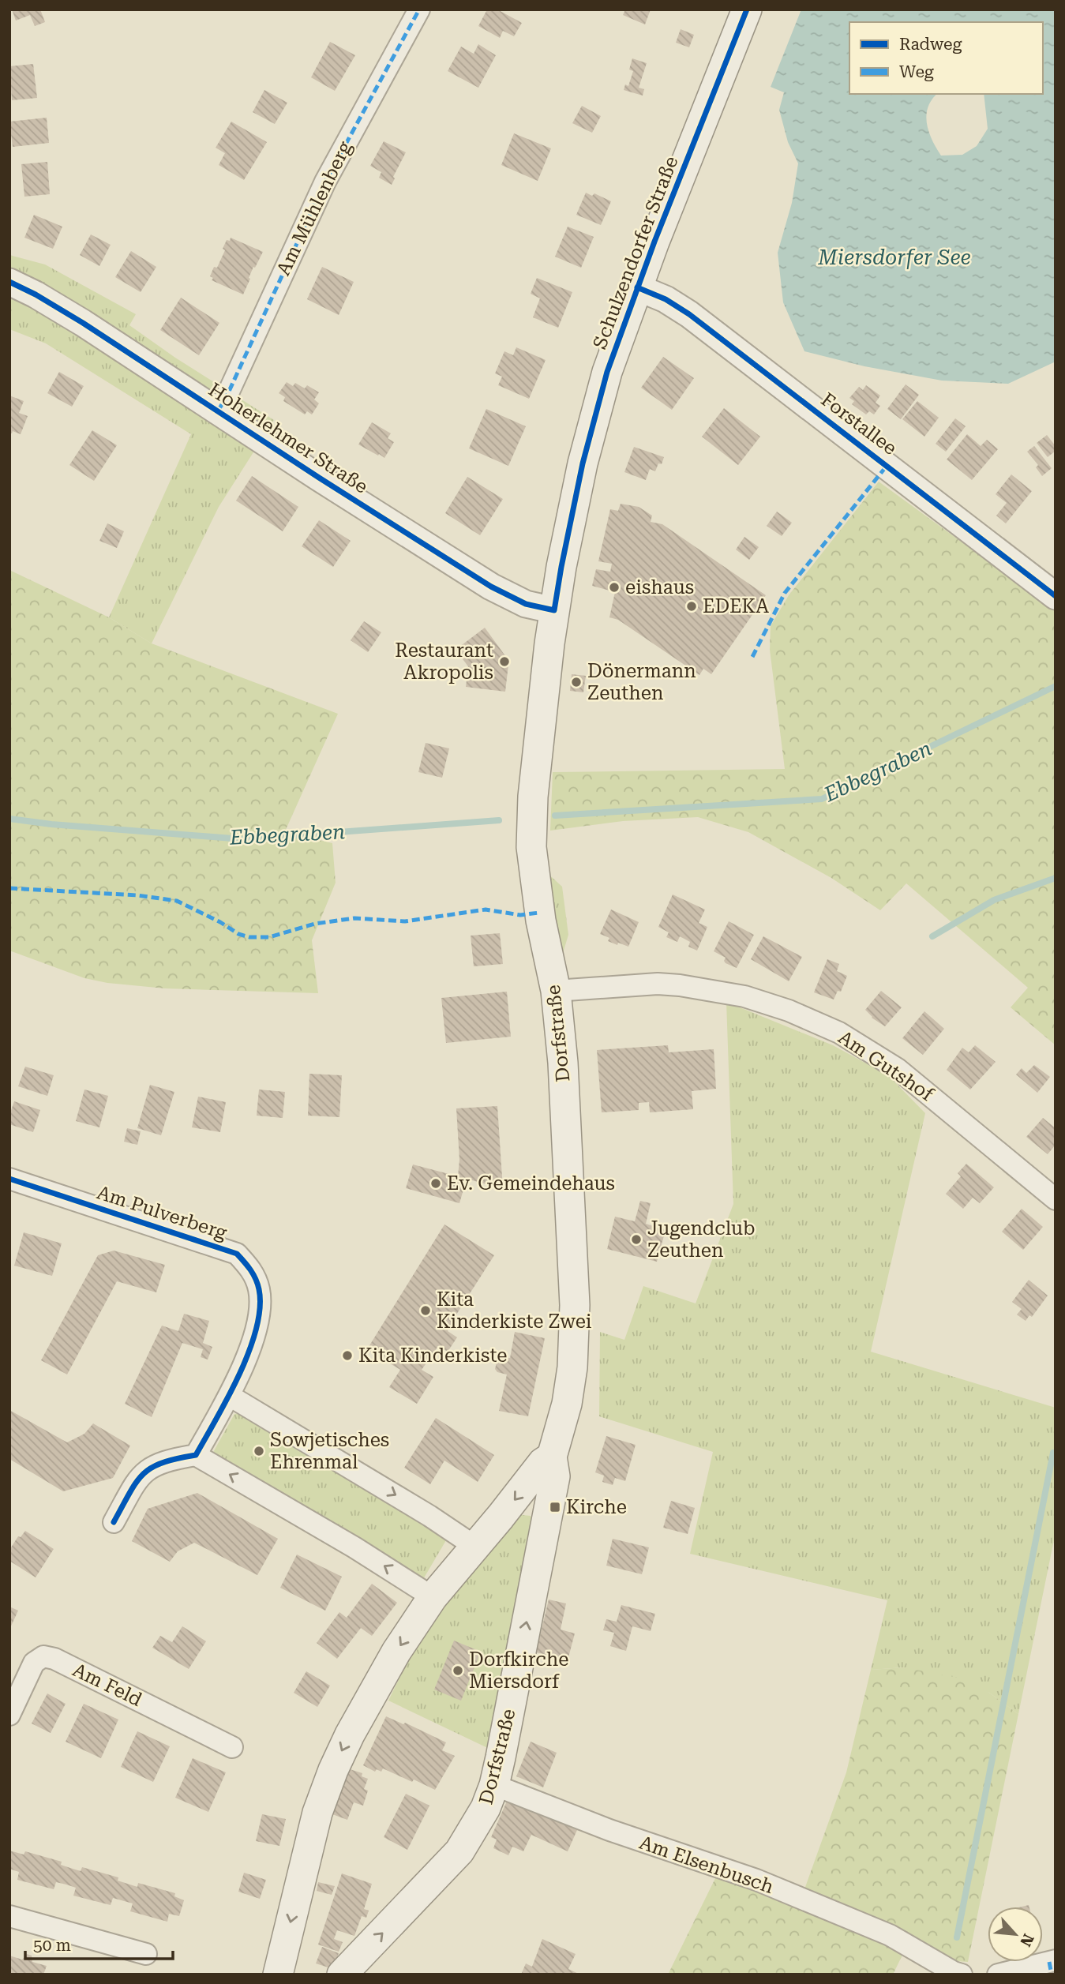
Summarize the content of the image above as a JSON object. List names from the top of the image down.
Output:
{
  "streets": {
    "main road": ["Schulzendorfer Straße", "Dorfstraße"],
    "street": [
      "Am Mühlenberg",
      "Forstallee",
      "Hoherlehmer Straße",
      "Am Gutshof",
      "Am Pulverberg",
      "Am Feld",
      "Am Elsenbusch"
    ]
  },
  "crossings": [
    ["Am Mühlenberg", "Hoherlehmer Straße"],
    ["Schulzendorfer Straße", "Forstallee"],
    ["Schulzendorfer Straße", "Hoherlehmer Straße"],
    ["Schulzendorfer Straße", "Dorfstraße"],
    ["Hoherlehmer Straße", "Dorfstraße"],
    ["Dorfstraße", "Am Gutshof"],
    ["Dorfstraße", "Am Elsenbusch"]
  ],
  "water": ["Miersdorfer See", "Ebbegraben"],
  "places": {
    "other": [
      "eishaus",
      "EDEKA",
      "Restaurant Akropolis",
      "Dönermann Zeuthen",
      "Ev. Gemeindehaus",
      "Jugendclub Zeuthen",
      "Kita Kinderkiste Zwei",
      "Kita Kinderkiste",
      "Sowjetisches Ehrenmal",
      "Dorfkirche Miersdorf"
    ],
    "transit": ["Kirche"]
  },
  "legend": ["Radweg", "Weg"],
  "scale_bar": "50 m",
  "north": "bottom right"
}
